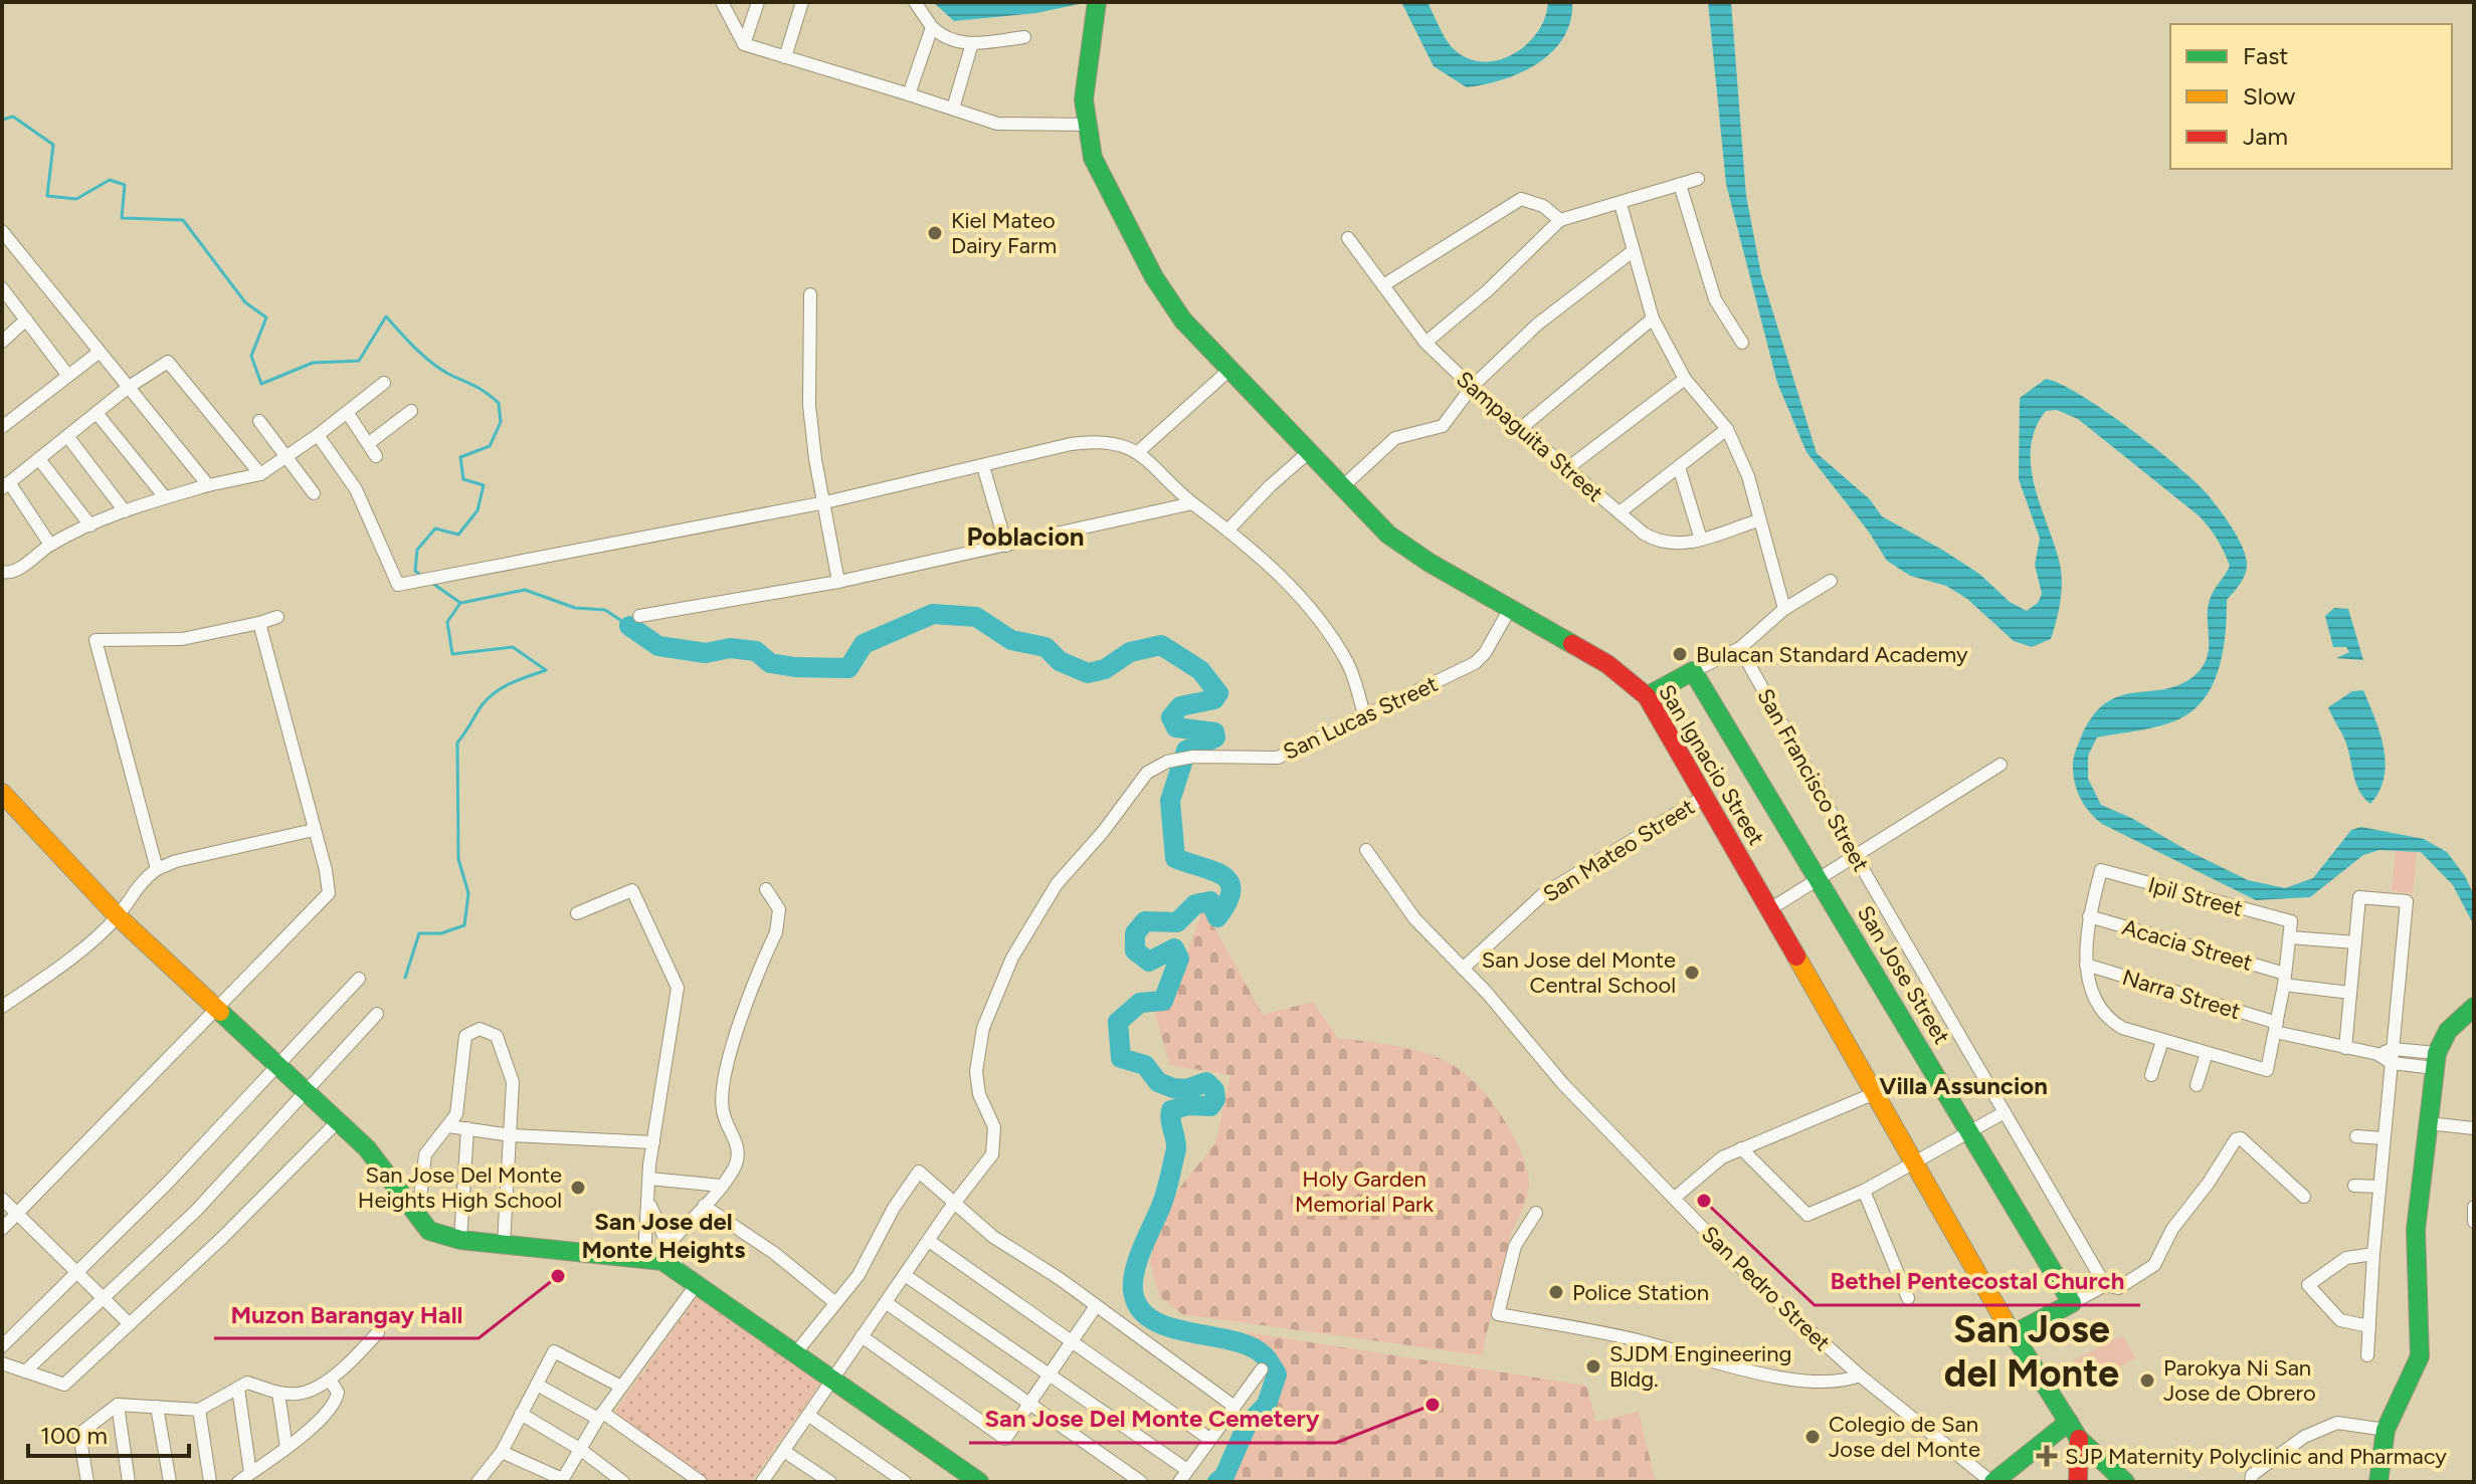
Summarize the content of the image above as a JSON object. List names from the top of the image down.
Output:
{
  "streets": {
    "main road": ["San Ignacio Street", "San Jose Street"],
    "street": [
      "Sampaguita Street",
      "San Lucas Street",
      "San Francisco Street",
      "San Mateo Street",
      "Ipil Street",
      "Acacia Street",
      "Narra Street",
      "San Pedro Street"
    ]
  },
  "crossings": [
    ["San Lucas Street", "San Ignacio Street"],
    ["San Ignacio Street", "San Mateo Street"],
    ["San Mateo Street", "San Pedro Street"],
    ["Ipil Street", "Acacia Street"]
  ],
  "districts": [
    "Poblacion",
    "Villa Assuncion",
    "San Jose del Monte Heights",
    "San Jose del Monte"
  ],
  "parks": ["Holy Garden Memorial Park"],
  "places": {
    "other": [
      "Kiel Mateo Dairy Farm",
      "Bulacan Standard Academy",
      "San Jose del Monte Central School",
      "San Jose Del Monte Heights High School",
      "Bethel Pentecostal Church",
      "Muzon Barangay Hall",
      "Police Station",
      "SJDM Engineering Bldg.",
      "Parokya Ni San Jose de Obrero",
      "San Jose Del Monte Cemetery",
      "Colegio de San Jose del Monte"
    ],
    "health": ["SJP Maternity Polyclinic and Pharmacy"]
  },
  "legend": ["Fast", "Slow", "Jam"],
  "scale_bar": "100 m"
}
